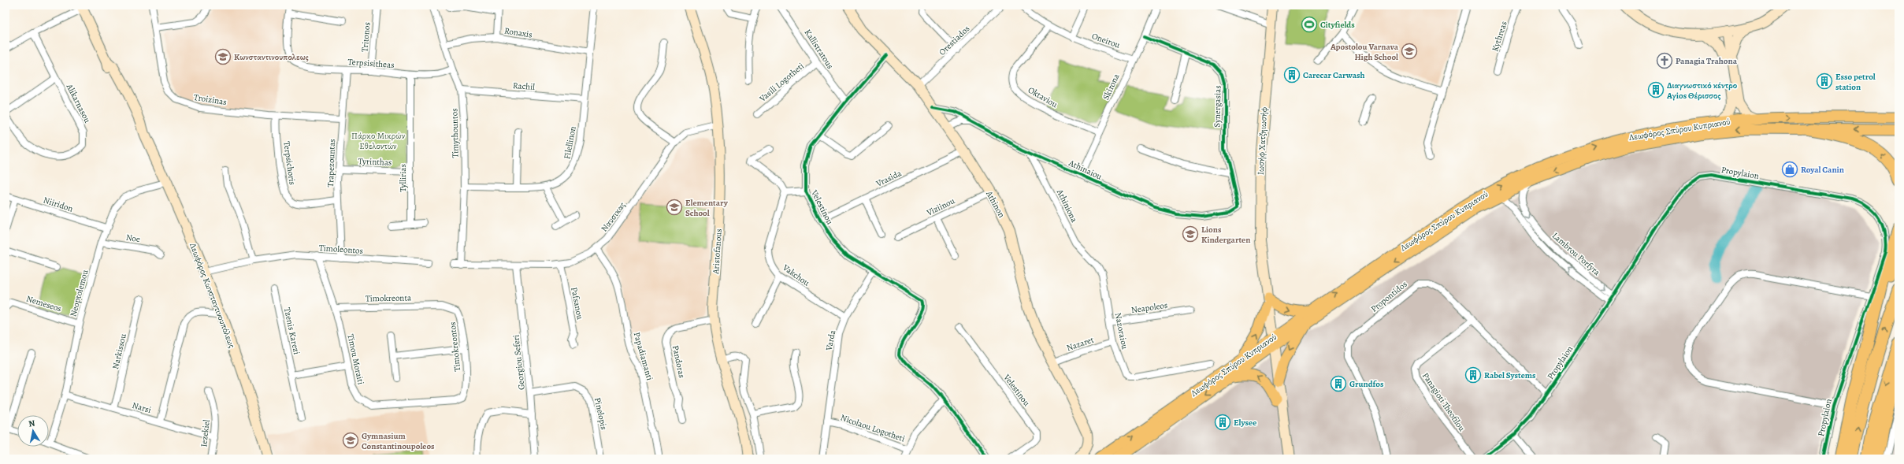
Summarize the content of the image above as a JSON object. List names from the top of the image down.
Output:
{
  "streets": {
    "main road": ["Λεωφόρος Σπύρου Κυπριανού"],
    "street": [
      "Ronaxis",
      "Kythreas",
      "Tritonos",
      "Orestiados",
      "Oneirou",
      "Kallistratous",
      "Terpsisitheas",
      "Vasili Logotheti",
      "Rachil",
      "Skirona",
      "Oktaviou",
      "Troizinas",
      "Alikarnasou",
      "Synergasias",
      "Timythountos",
      "Ιωσήφ Χατζηιωσήφ",
      "Filellinon",
      "Tyrinthas",
      "Terpsichoris",
      "Trapezountas",
      "Athinaiou",
      "Propylaion",
      "Tyllirias",
      "Vrasida",
      "Niiridon",
      "Athinon",
      "Athiniona",
      "Viziinou",
      "Velestinou",
      "Ναυσικας",
      "Noe",
      "Timoleontos",
      "Aristofanous",
      "Lambrou Porfyra",
      "Vakchou",
      "Neoptolemou",
      "Λεωφόρος Κωνσταντινουπόλεως",
      "Propontidos",
      "Timokreonta",
      "Nemeseos",
      "Pafsanou",
      "Neapoleos",
      "Tzenis Karezi",
      "Nazoraiou",
      "Varda",
      "Nazaret",
      "Timokreontos",
      "Narkissou",
      "Papadiamanti",
      "Timou Moraiti",
      "Pandoras",
      "Georgiou Seferi",
      "Panagioti Theofilou",
      "Narsi",
      "Pinelopis",
      "Nicolaou Logotheti",
      "Iezekiel"
    ]
  },
  "crossings": [
    ["Ronaxis", "Timythountos"],
    ["Ronaxis", "Filellinon"],
    ["Tritonos", "Terpsisitheas"],
    ["Orestiados", "Athinon"],
    ["Oneirou", "Skirona"],
    ["Oneirou", "Oktaviou"],
    ["Kallistratous", "Vasili Logotheti"],
    ["Kallistratous", "Velestinou"],
    ["Terpsisitheas", "Timythountos"],
    ["Terpsisitheas", "Trapezountas"],
    ["Terpsisitheas", "Tyllirias"],
    ["Rachil", "Timythountos"],
    ["Rachil", "Filellinon"],
    ["Skirona", "Oktaviou"],
    ["Skirona", "Synergasias"],
    ["Skirona", "Athinaiou"],
    ["Troizinas", "Terpsichoris"],
    ["Troizinas", "Trapezountas"],
    ["Synergasias", "Athinaiou"],
    ["Λεωφόρος Σπύρου Κυπριανού", "Ιωσήφ Χατζηιωσήφ"],
    ["Λεωφόρος Σπύρου Κυπριανού", "Lambrou Porfyra"],
    ["Timythountos", "Filellinon"],
    ["Timythountos", "Ναυσικας"],
    ["Tyrinthas", "Trapezountas"],
    ["Tyrinthas", "Tyllirias"],
    ["Terpsichoris", "Trapezountas"],
    ["Trapezountas", "Timoleontos"],
    ["Athinaiou", "Athinon"],
    ["Athinaiou", "Athiniona"],
    ["Propylaion", "Lambrou Porfyra"],
    ["Propylaion", "Propontidos"],
    ["Vrasida", "Athinon"],
    ["Vrasida", "Velestinou"],
    ["Niiridon", "Neoptolemou"],
    ["Athinon", "Viziinou"],
    ["Athinon", "Velestinou"],
    ["Athinon", "Nazaret"],
    ["Athiniona", "Nazoraiou"],
    ["Velestinou", "Varda"],
    ["Ναυσικας", "Aristofanous"],
    ["Ναυσικας", "Pafsanou"],
    ["Ναυσικας", "Papadiamanti"],
    ["Ναυσικας", "Georgiou Seferi"],
    ["Noe", "Neoptolemou"],
    ["Timoleontos", "Λεωφόρος Κωνσταντινουπόλεως"],
    ["Timoleontos", "Timou Moraiti"],
    ["Aristofanous", "Pandoras"],
    ["Vakchou", "Varda"],
    ["Neoptolemou", "Λεωφόρος Κωνσταντινουπόλεως"],
    ["Neoptolemou", "Nemeseos"],
    ["Neoptolemou", "Narsi"],
    ["Propontidos", "Panagioti Theofilou"],
    ["Timokreonta", "Timokreontos"],
    ["Timokreonta", "Timou Moraiti"],
    ["Neapoleos", "Nazoraiou"],
    ["Nazoraiou", "Nazaret"],
    ["Varda", "Nicolaou Logotheti"],
    ["Timokreontos", "Timou Moraiti"],
    ["Narkissou", "Narsi"],
    ["Georgiou Seferi", "Pinelopis"],
    ["Narsi", "Iezekiel"]
  ],
  "parks": ["Πάρκο Μικρών Εθελοντών"],
  "places": {
    "sports": ["Cityfields"],
    "school or university": [
      "Apostolou Varnava High School",
      "Κωνσταντινουπολεως",
      "Elementary School",
      "Lions Kindergarten",
      "Gymnasium Constantinoupoleos"
    ],
    "church": ["Panagia Trahona"],
    "building": [
      "Carecar Carwash",
      "Esso petrol station",
      "Διαγνωστικό κέντρο Αγios Θέρισσος",
      "Rabel Systems",
      "Grundfos",
      "Elysee"
    ],
    "shop": ["Royal Canin"]
  },
  "north": "top"
}
